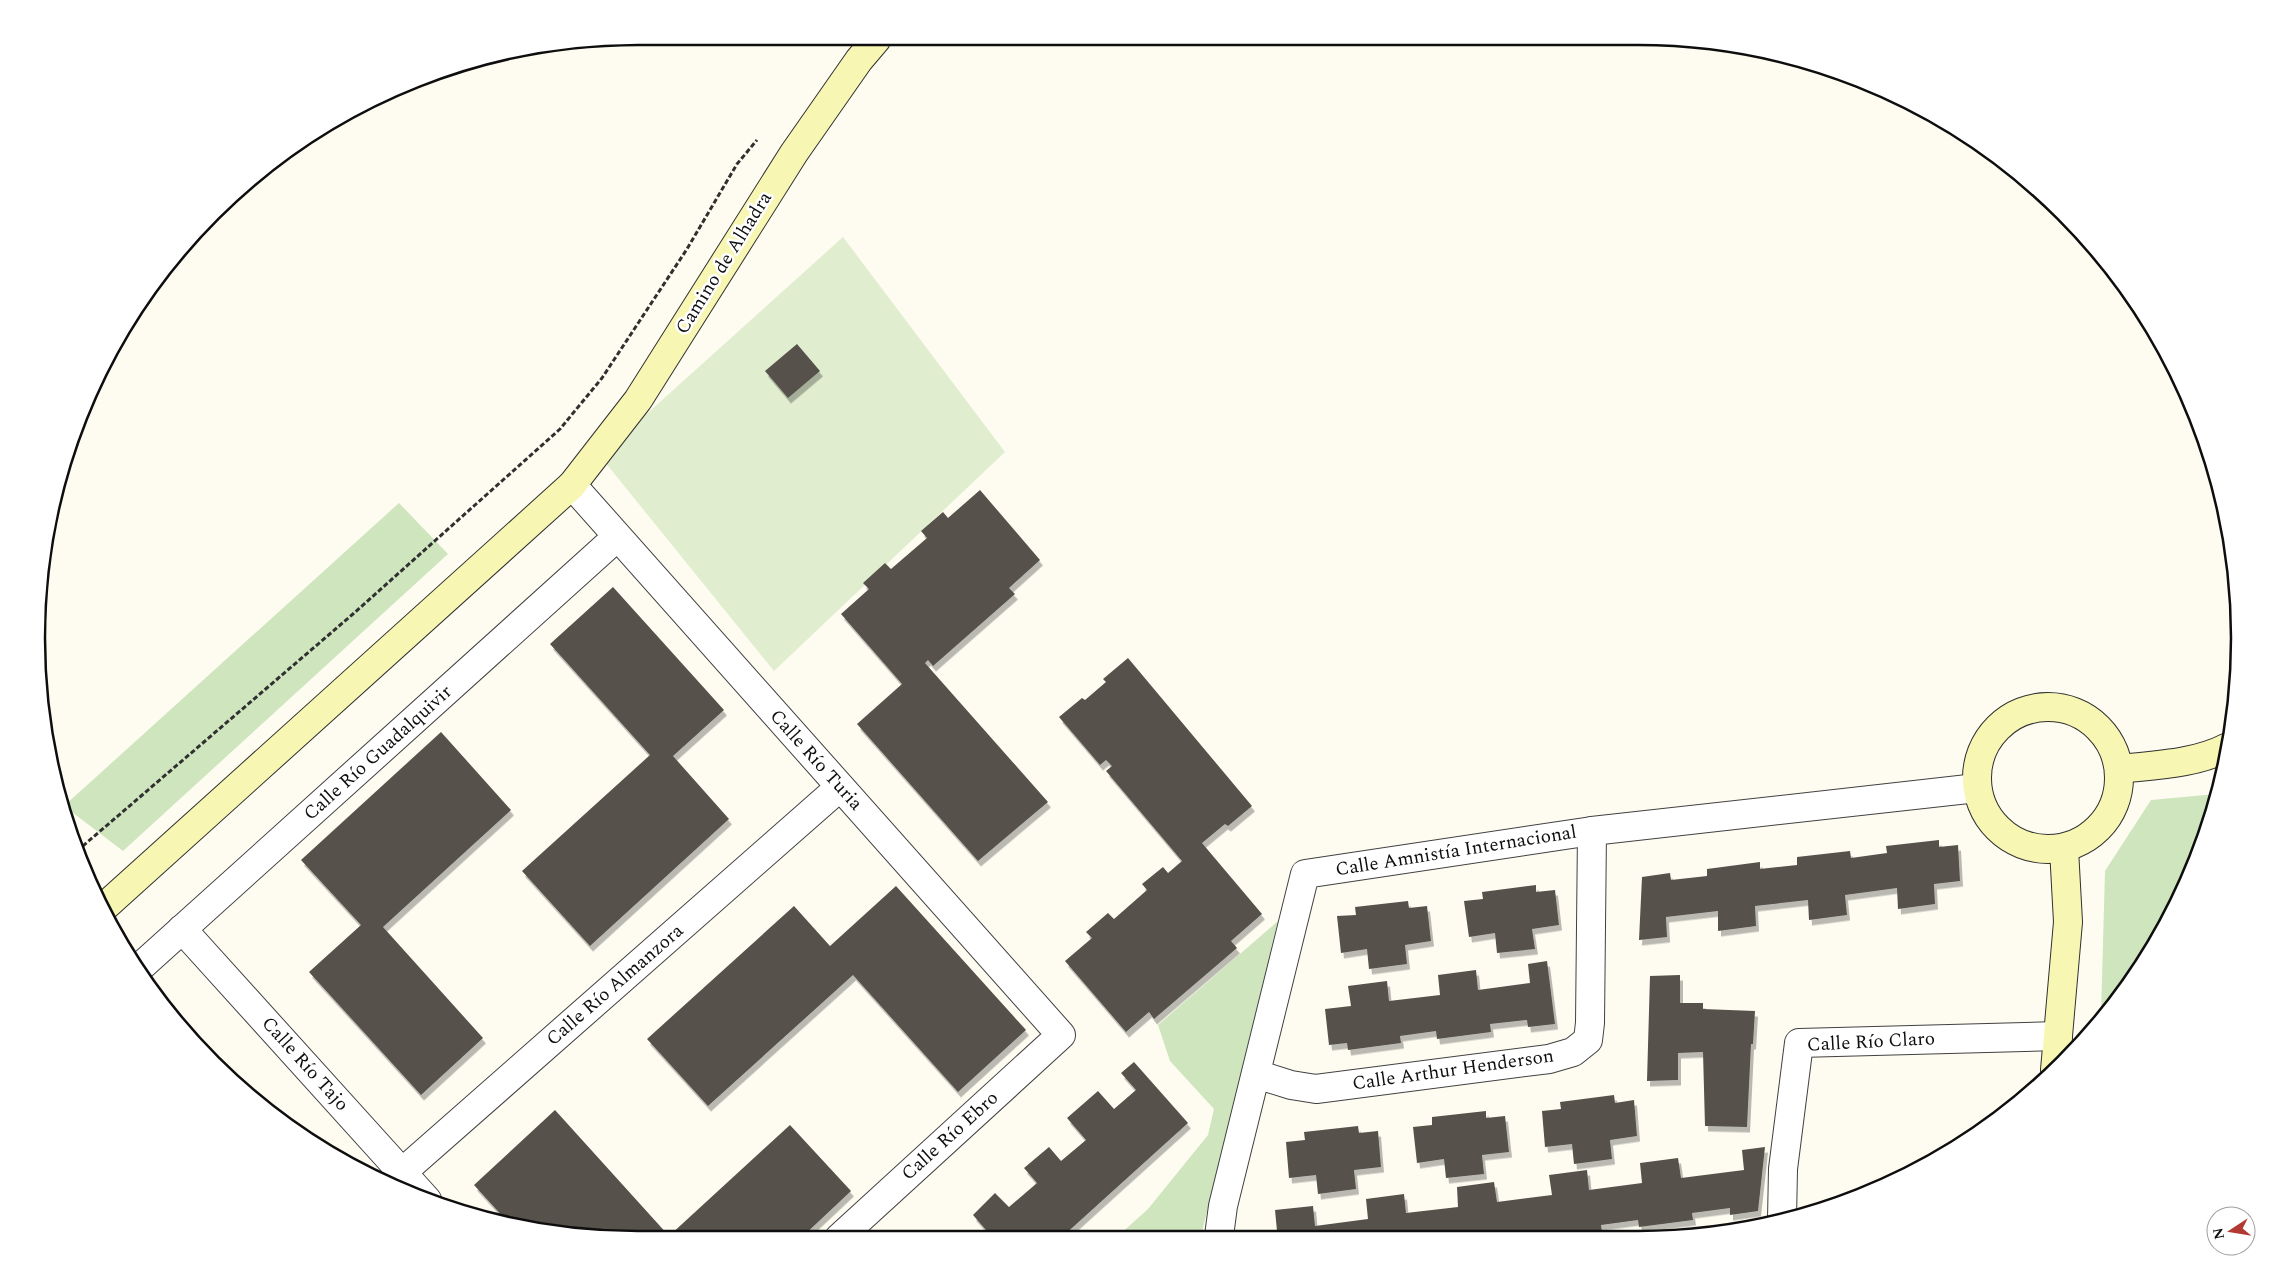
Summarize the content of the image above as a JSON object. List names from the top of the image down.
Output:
{
  "streets": {
    "street": [
      "Camino de Alhadra",
      "Calle Río Guadalquivir",
      "Calle Río Turia",
      "Calle Amnistía Internacional",
      "Calle Río Almanzora",
      "Calle Río Claro",
      "Calle Río Tajo",
      "Calle Arthur Henderson",
      "Calle Río Ebro"
    ]
  },
  "crossings": [
    ["Camino de Alhadra", "Calle Río Turia"],
    ["Calle Río Guadalquivir", "Calle Río Turia"],
    ["Calle Río Guadalquivir", "Calle Río Tajo"],
    ["Calle Río Turia", "Calle Río Almanzora"],
    ["Calle Río Turia", "Calle Río Ebro"],
    ["Calle Amnistía Internacional", "Calle Arthur Henderson"],
    ["Calle Río Almanzora", "Calle Río Tajo"]
  ],
  "north": "left"
}
